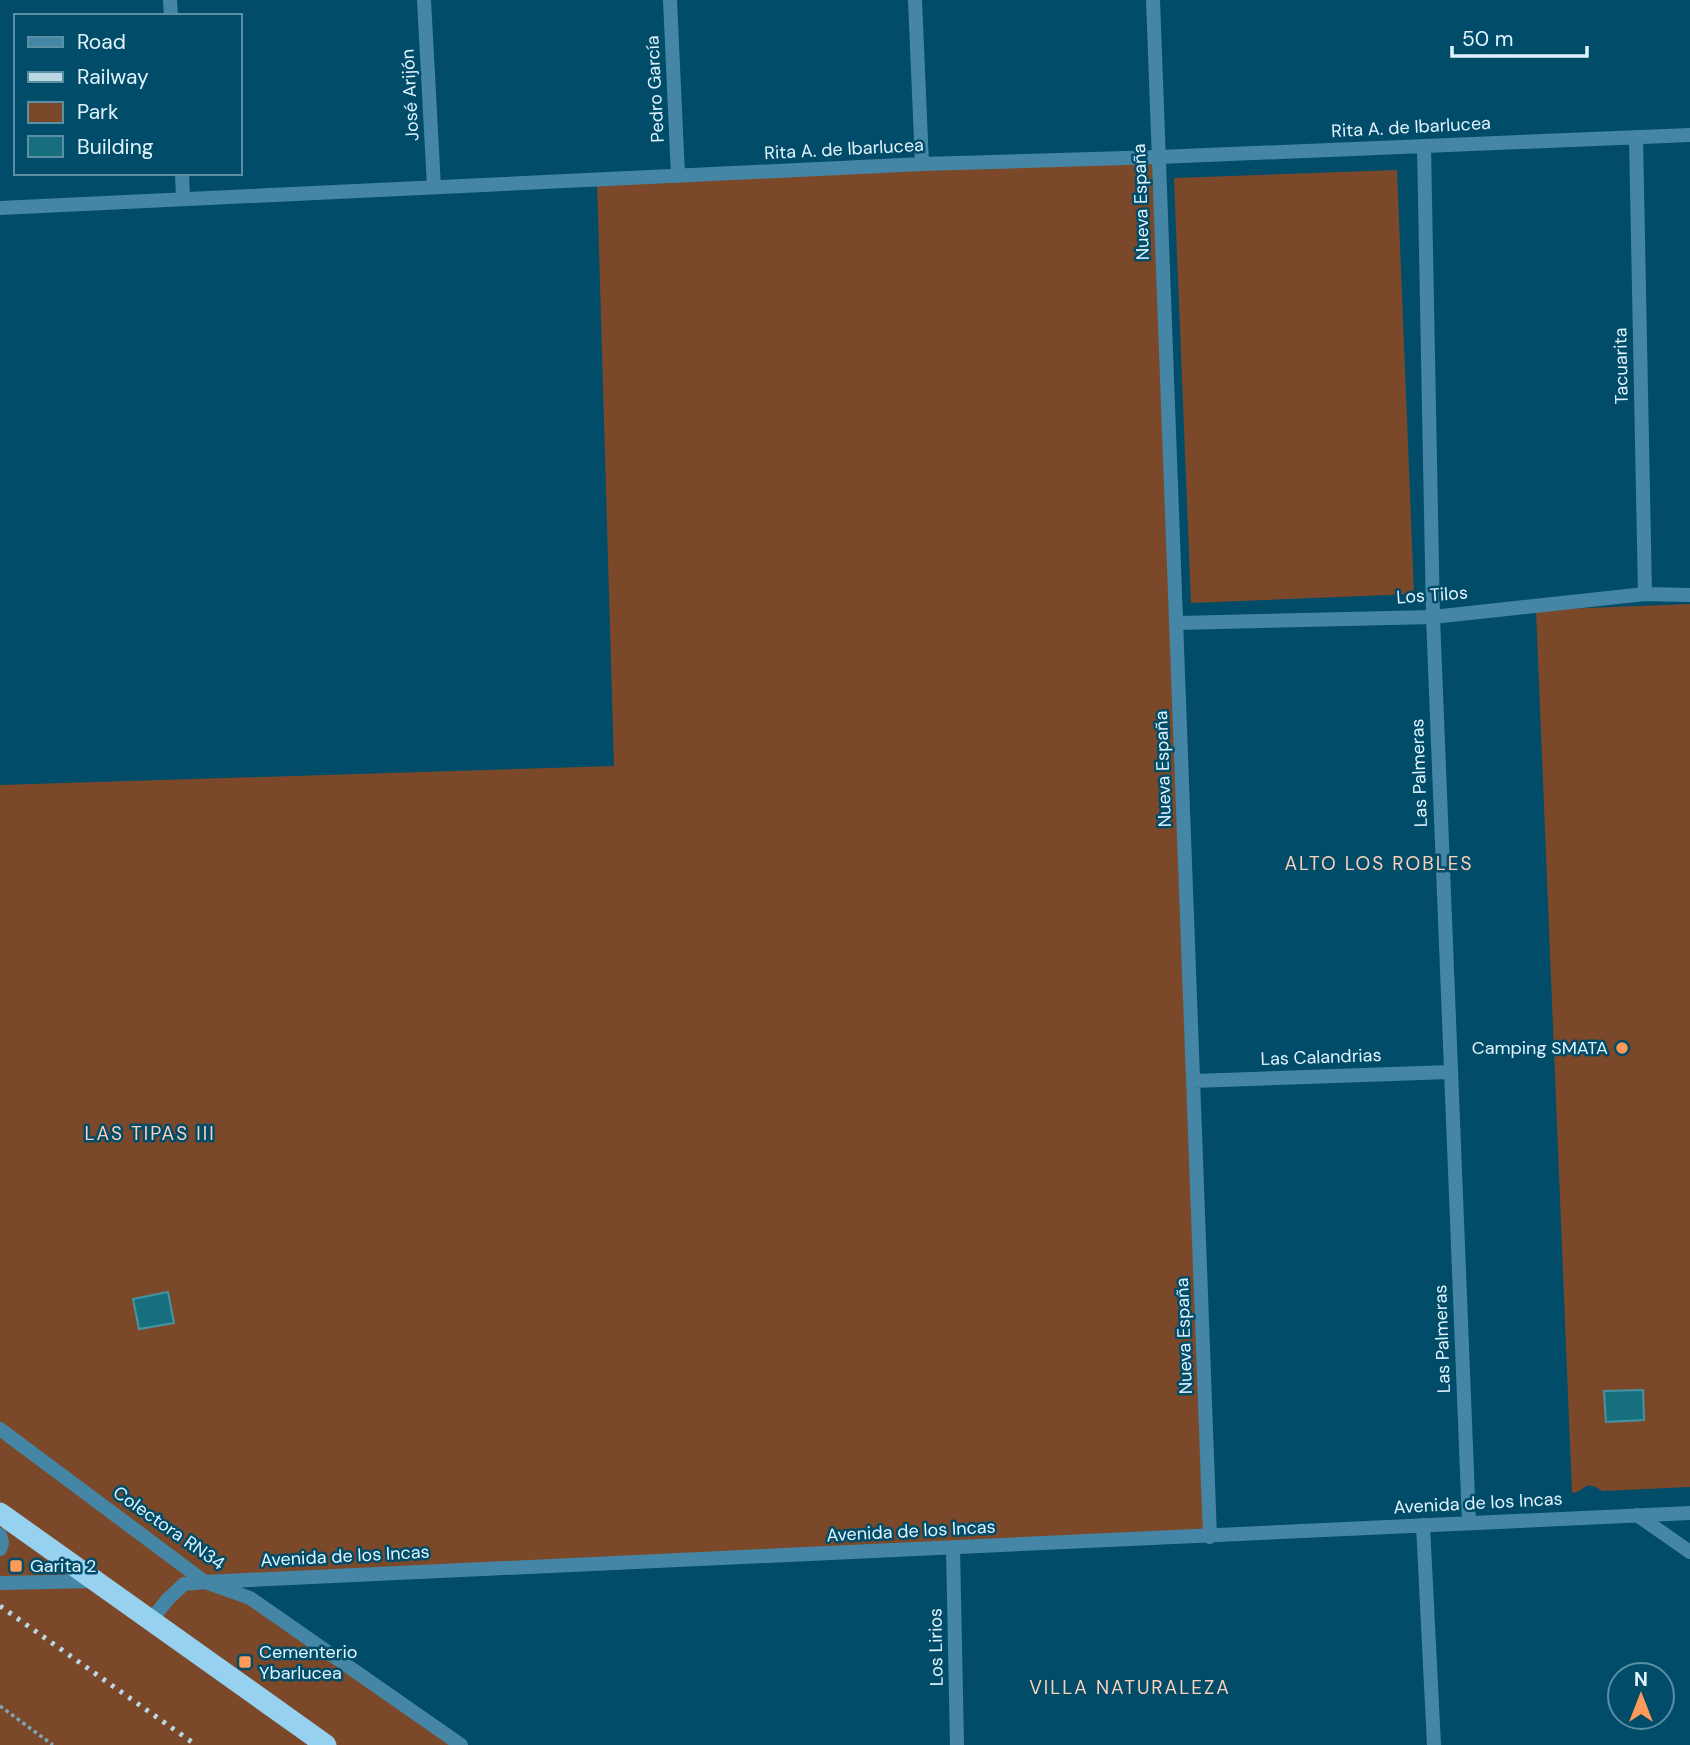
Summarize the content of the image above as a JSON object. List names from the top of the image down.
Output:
{
  "streets": {
    "street": [
      "Pedro García",
      "José Arijón",
      "Rita A. de Ibarlucea",
      "Nueva España",
      "Tacuarita",
      "Los Tilos",
      "Las Palmeras",
      "Las Calandrias",
      "Avenida de los Incas",
      "Colectora RN34",
      "Los Lirios"
    ]
  },
  "crossings": [
    ["Pedro García", "Rita A. de Ibarlucea"],
    ["José Arijón", "Rita A. de Ibarlucea"],
    ["Rita A. de Ibarlucea", "Nueva España"],
    ["Rita A. de Ibarlucea", "Tacuarita"],
    ["Rita A. de Ibarlucea", "Las Palmeras"],
    ["Nueva España", "Los Tilos"],
    ["Nueva España", "Las Calandrias"],
    ["Nueva España", "Avenida de los Incas"],
    ["Tacuarita", "Los Tilos"],
    ["Los Tilos", "Las Palmeras"],
    ["Las Palmeras", "Las Calandrias"],
    ["Las Palmeras", "Avenida de los Incas"],
    ["Avenida de los Incas", "Colectora RN34"],
    ["Avenida de los Incas", "Los Lirios"]
  ],
  "districts": ["ALTO LOS ROBLES", "LAS TIPAS III", "VILLA NATURALEZA"],
  "places": {
    "other": ["Camping SMATA"],
    "transit": ["Garita 2", "Cementerio Ybarlucea"]
  },
  "legend": [
    "Road",
    "Railway",
    "Park",
    "Building"
  ],
  "scale_bar": "50 m",
  "north": "top"
}
